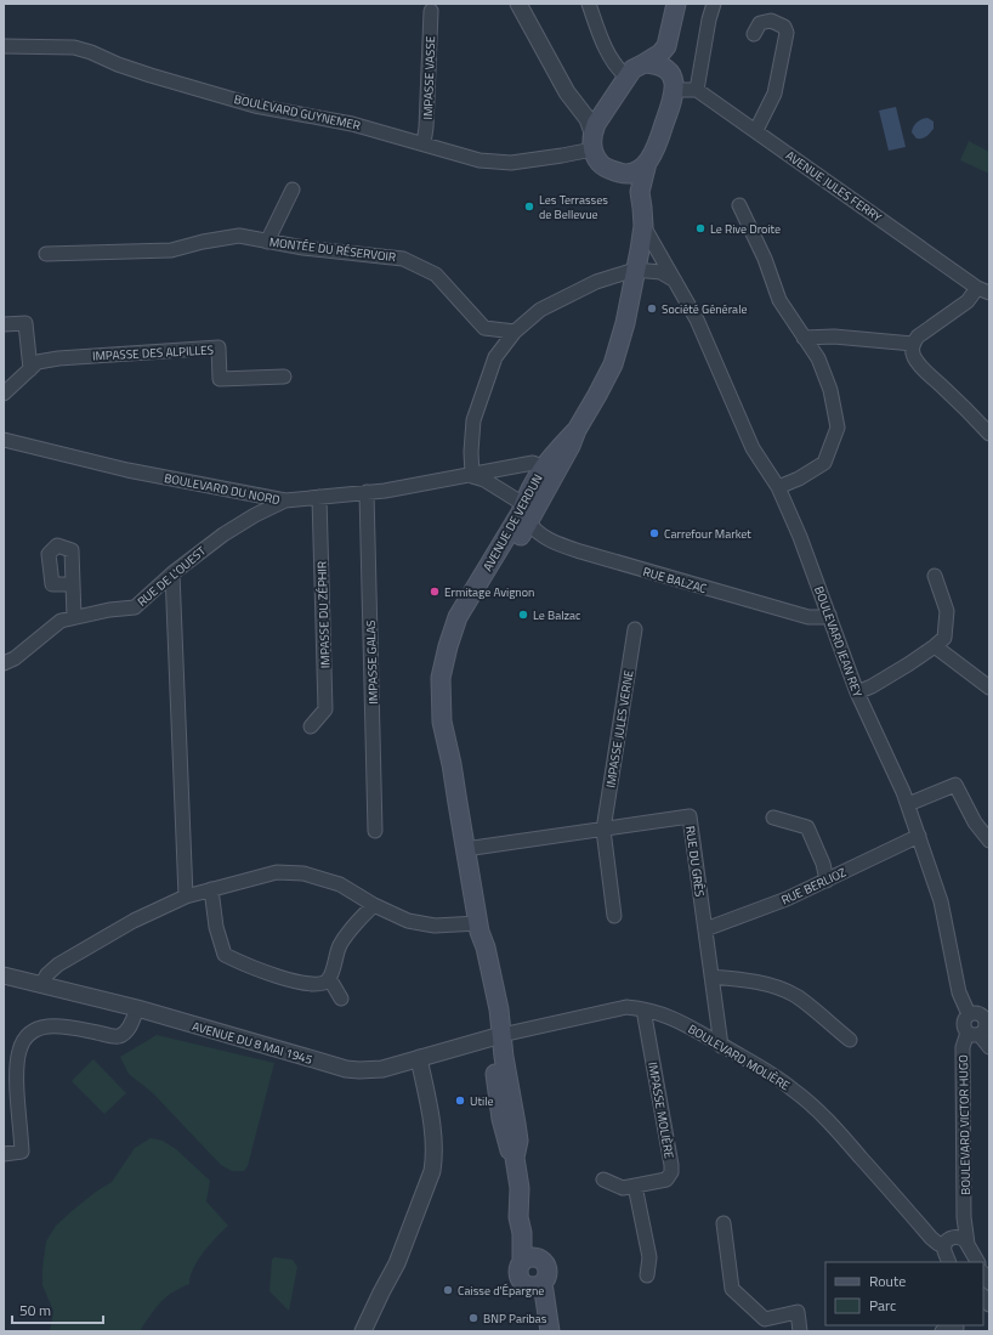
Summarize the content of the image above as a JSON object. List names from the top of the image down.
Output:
{
  "streets": {
    "main road": ["AVENUE DE VERDUN"],
    "street": [
      "IMPASSE VASSE",
      "BOULEVARD GUYNEMER",
      "AVENUE JULES FERRY",
      "MONTÉE DU RÉSERVOIR",
      "IMPASSE DES ALPILLES",
      "BOULEVARD DU NORD",
      "RUE DE L'OUEST",
      "RUE BALZAC",
      "IMPASSE DU ZÉPHIR",
      "BOULEVARD JEAN REY",
      "IMPASSE GALAS",
      "IMPASSE JULES VERNE",
      "RUE DU GRÈS",
      "RUE BERLIOZ",
      "AVENUE DU 8 MAI 1945",
      "BOULEVARD MOLIÈRE",
      "IMPASSE MOLIÈRE",
      "BOULEVARD VICTOR HUGO"
    ]
  },
  "crossings": [
    ["IMPASSE VASSE", "BOULEVARD GUYNEMER"],
    ["BOULEVARD DU NORD", "AVENUE DE VERDUN"],
    ["BOULEVARD DU NORD", "RUE DE L'OUEST"],
    ["BOULEVARD DU NORD", "IMPASSE DU ZÉPHIR"],
    ["BOULEVARD DU NORD", "IMPASSE GALAS"],
    ["AVENUE DE VERDUN", "RUE BALZAC"],
    ["AVENUE DE VERDUN", "BOULEVARD JEAN REY"],
    ["AVENUE DE VERDUN", "RUE DU GRÈS"],
    ["AVENUE DE VERDUN", "AVENUE DU 8 MAI 1945"],
    ["AVENUE DE VERDUN", "BOULEVARD MOLIÈRE"],
    ["RUE BALZAC", "BOULEVARD JEAN REY"],
    ["BOULEVARD JEAN REY", "RUE BERLIOZ"],
    ["BOULEVARD JEAN REY", "BOULEVARD VICTOR HUGO"],
    ["IMPASSE JULES VERNE", "RUE DU GRÈS"],
    ["RUE DU GRÈS", "RUE BERLIOZ"],
    ["RUE DU GRÈS", "BOULEVARD MOLIÈRE"],
    ["AVENUE DU 8 MAI 1945", "BOULEVARD MOLIÈRE"],
    ["BOULEVARD MOLIÈRE", "IMPASSE MOLIÈRE"]
  ],
  "places": [
    "Les Terrasses de Bellevue",
    "Le Rive Droite",
    "Société Générale",
    "Carrefour Market",
    "Ermitage Avignon",
    "Le Balzac",
    "Utile",
    "Caisse d'Épargne",
    "BNP Paribas"
  ],
  "legend": ["Route", "Parc"],
  "scale_bar": "50 m"
}
